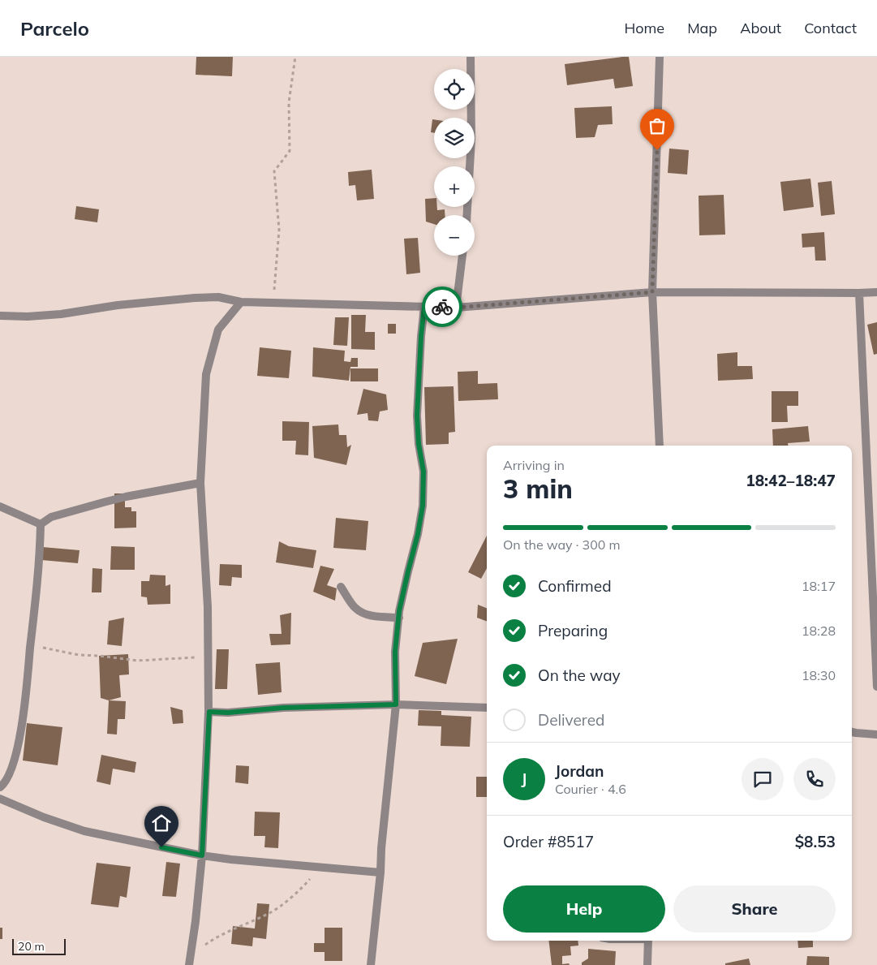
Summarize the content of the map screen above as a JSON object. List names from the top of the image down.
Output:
{
  "scale_bar": "20 m",
  "page": {
    "header": "Parcelo",
    "nav": [
      "Home",
      "Map",
      "About",
      "Contact"
    ],
    "map_buttons": ["+", "−"],
    "heading": ["3 min", "Arriving in", "18:42–18:47"],
    "panel": [
      "Jordan",
      "Courier · 4.6",
      "Order #8517",
      "$8.53"
    ],
    "bar": "On the way · 300 m",
    "list": [
      ["Confirmed", "18:17"],
      ["Preparing", "18:28"],
      ["On the way", "18:30"],
      "Delivered"
    ],
    "round": "J",
    "buttons": ["Help", "Share"],
    "scale": "20 m"
  }
}
